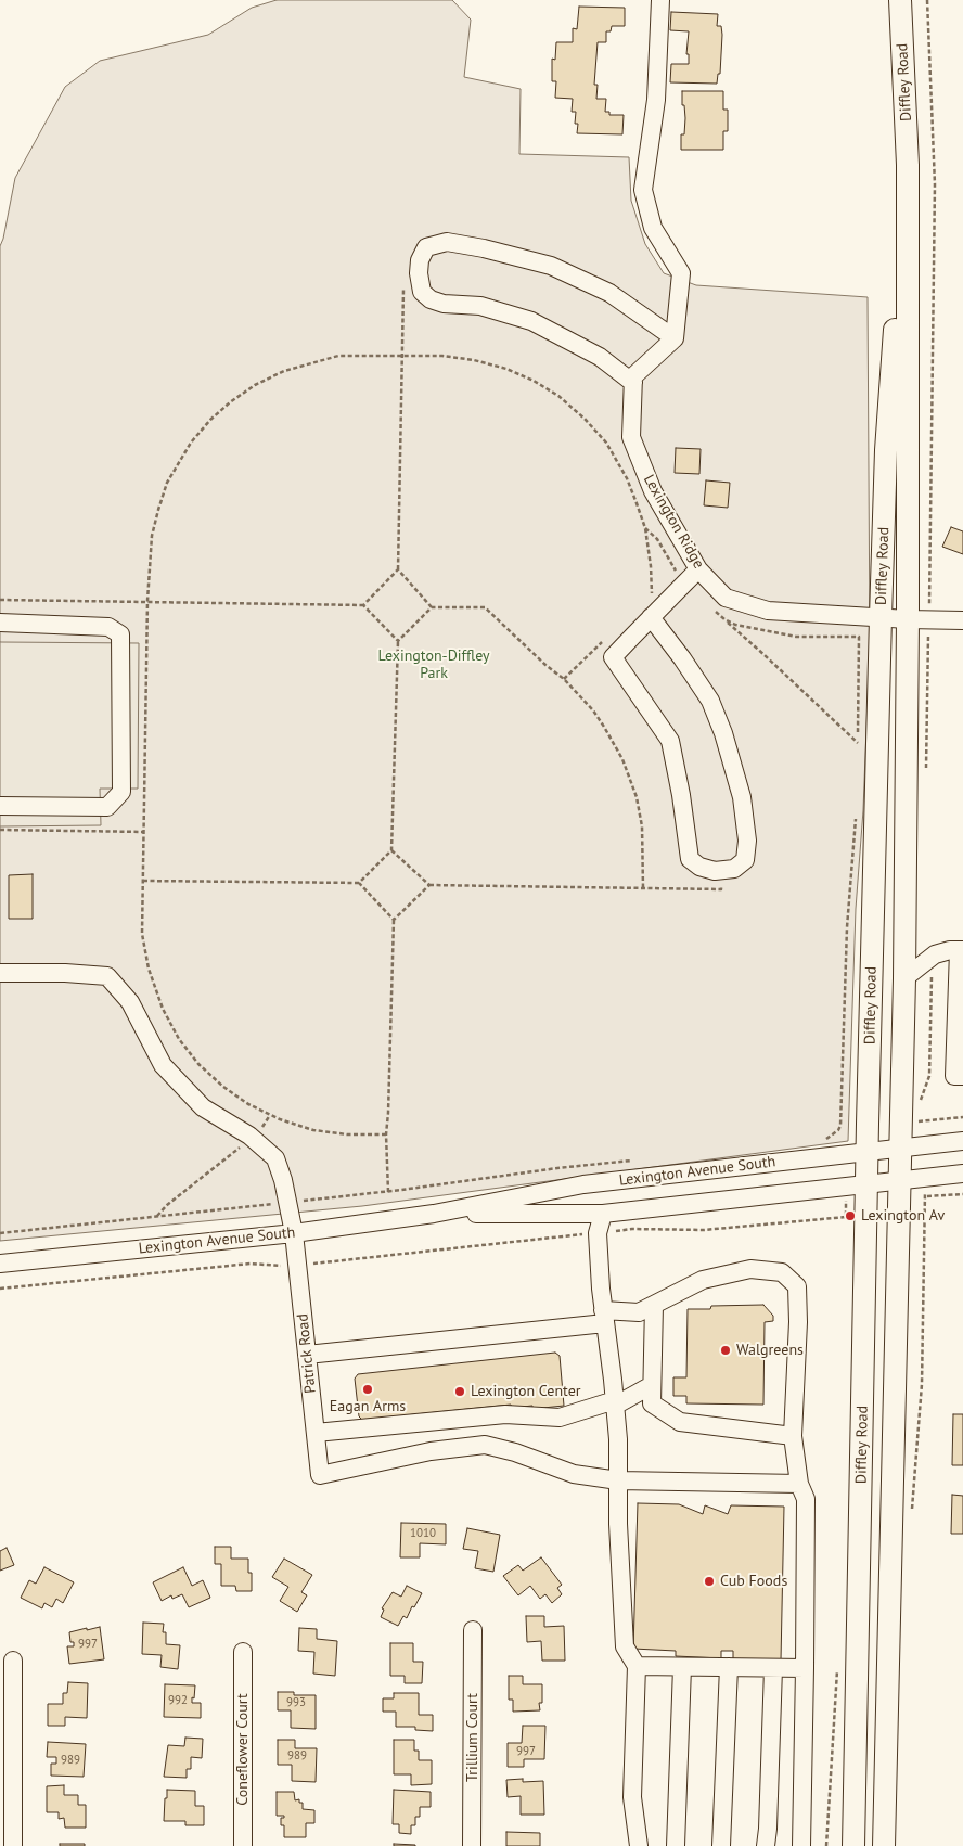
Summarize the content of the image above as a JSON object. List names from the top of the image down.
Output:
{
  "streets": {
    "main road": ["Diffley Road"],
    "street": [
      "Lexington Ridge",
      "Lexington Avenue South",
      "Patrick Road",
      "Trillium Court",
      "Coneflower Court"
    ]
  },
  "crossings": [
    ["Diffley Road", "Lexington Ridge"],
    ["Diffley Road", "Lexington Avenue South"],
    ["Lexington Avenue South", "Patrick Road"]
  ],
  "parks": ["Lexington-Diffley Park"],
  "places": [
    "Lexington Av",
    "Walgreens",
    "Eagan Arms",
    "Lexington Center",
    "Cub Foods"
  ],
  "house_numbers": [
    "1010",
    "997",
    "992",
    "993",
    "997",
    "989",
    "989"
  ]
}
